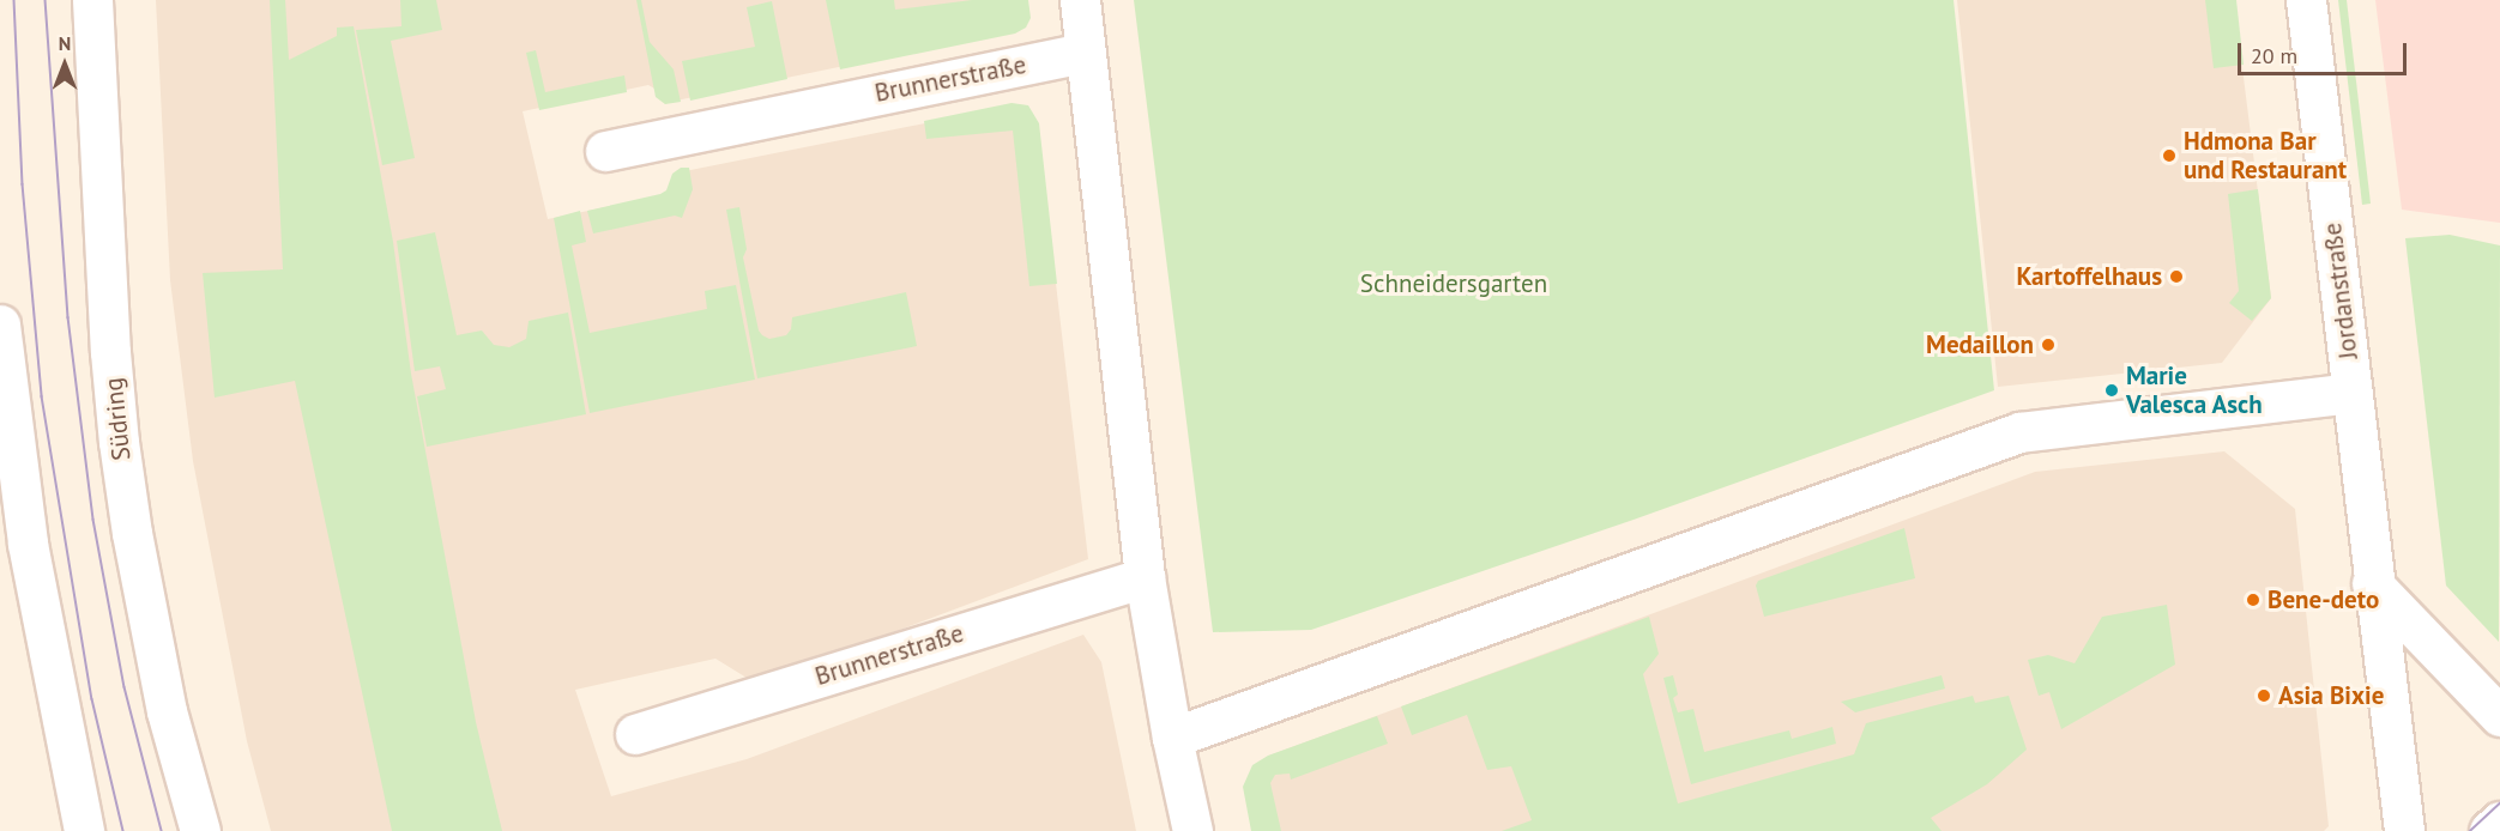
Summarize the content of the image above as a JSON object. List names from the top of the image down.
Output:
{
  "streets": {
    "street": ["Brunnerstraße", "Jordanstraße", "Südring"]
  },
  "parks": ["Schneidersgarten"],
  "places": [
    "Hdmona Bar und Restaurant",
    "Kartoffelhaus",
    "Medaillon",
    "Marie Valesca Asch",
    "Bene-deto",
    "Asia Bixie"
  ],
  "scale_bar": "20 m",
  "north": "top"
}
